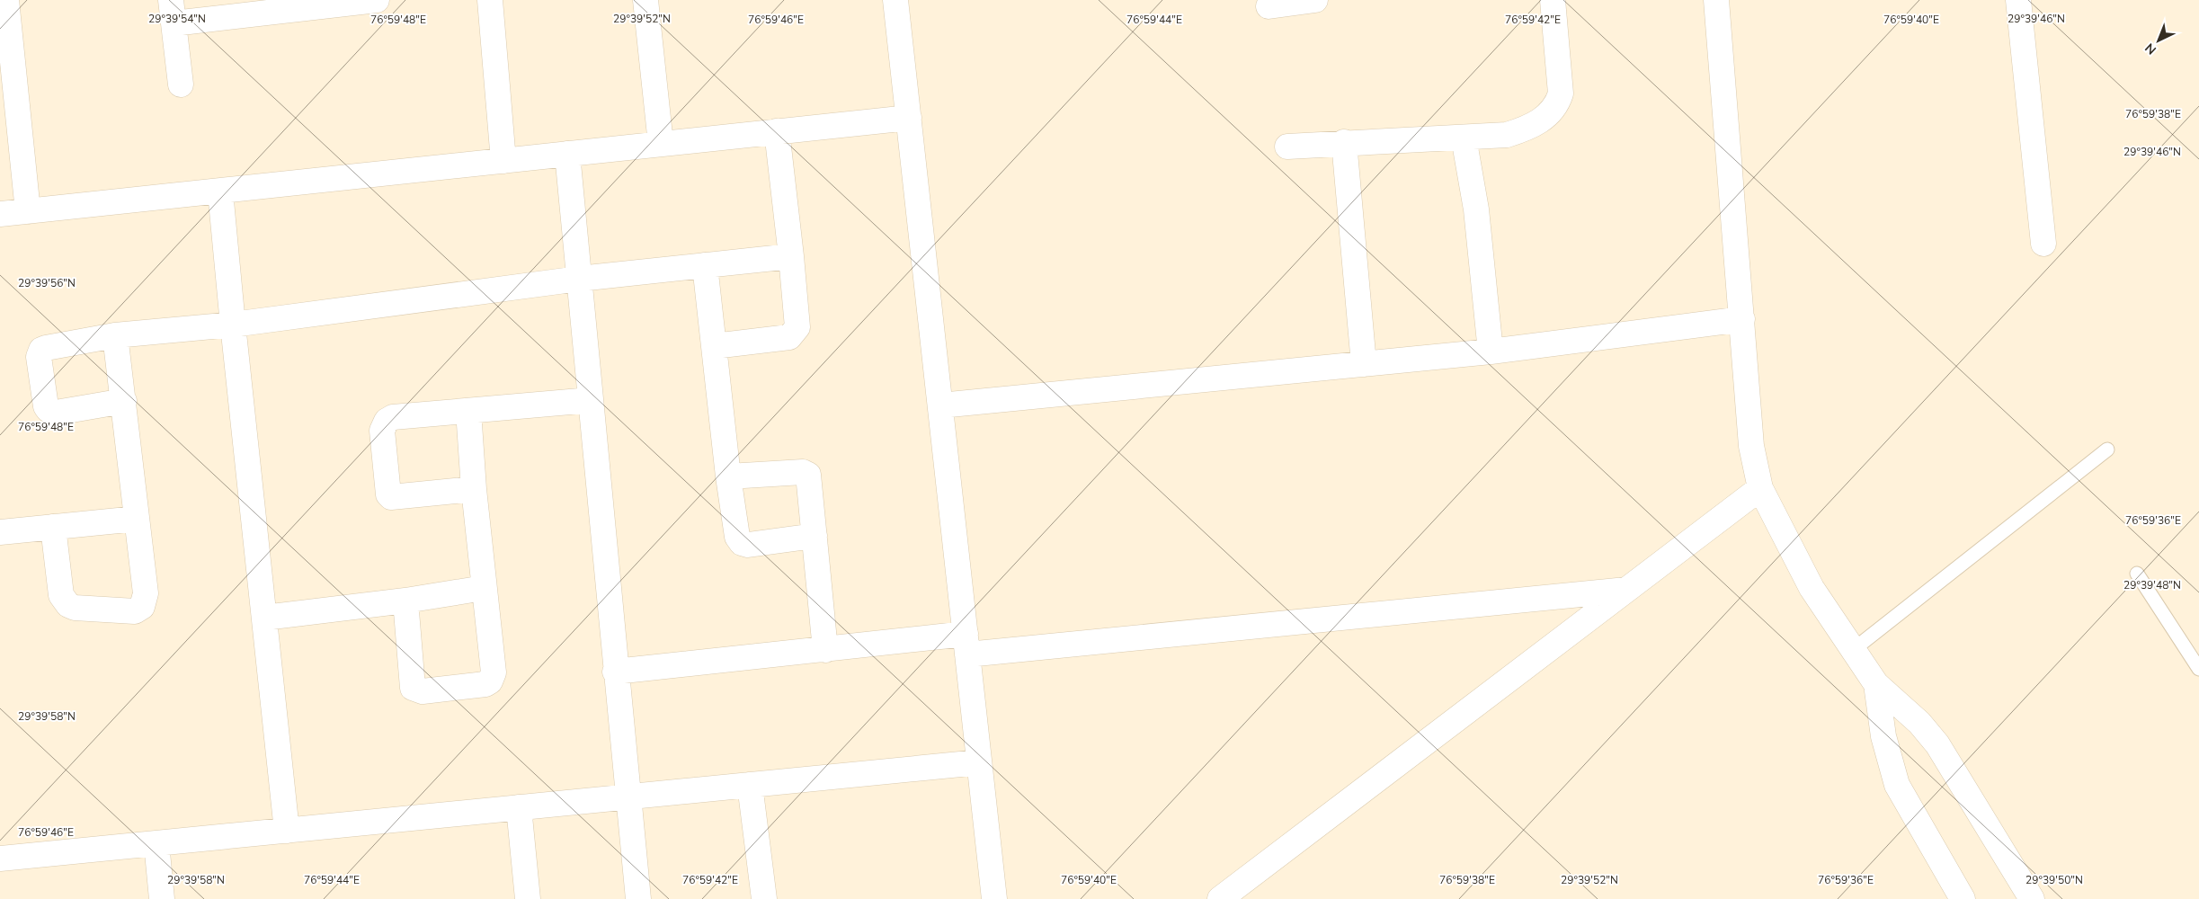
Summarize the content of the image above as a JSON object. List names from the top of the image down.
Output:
{
  "north": "bottom left",
  "coordinates": [
    "29°39'54\"N",
    "29°39'52\"N",
    "29°39'46\"N",
    "76°59'44\"E",
    "76°59'48\"E",
    "76°59'46\"E",
    "76°59'42\"E",
    "76°59'40\"E",
    "76°59'38\"E",
    "29°39'56\"N",
    "76°59'36\"E",
    "29°39'48\"N",
    "29°39'58\"N",
    "29°39'50\"N"
  ]
}
